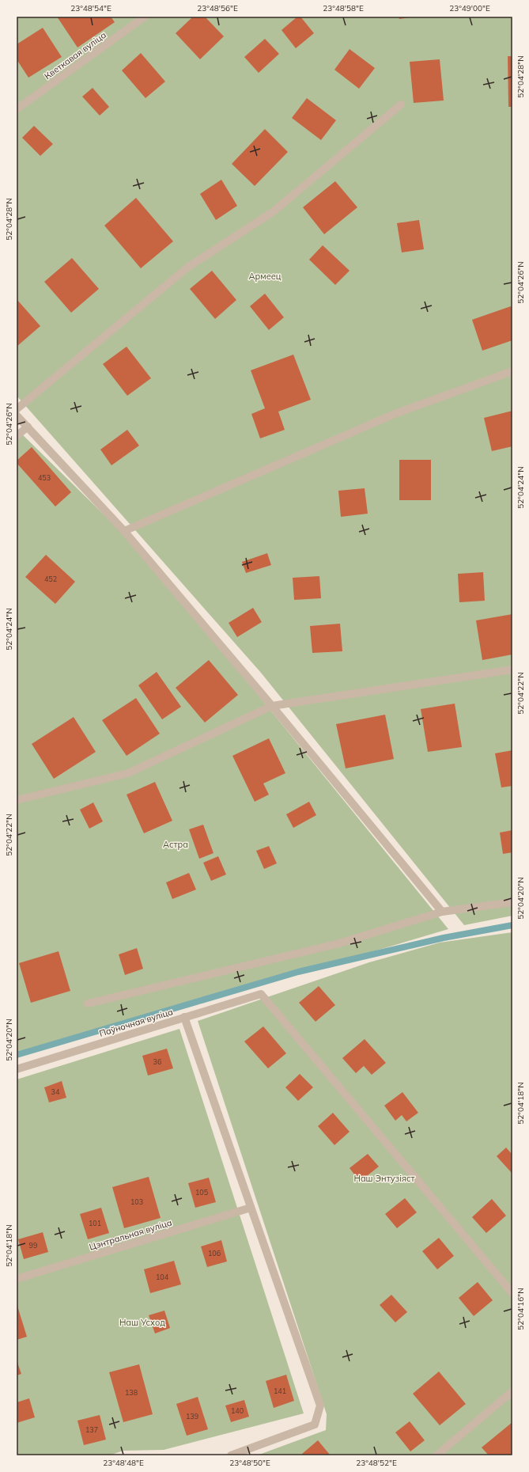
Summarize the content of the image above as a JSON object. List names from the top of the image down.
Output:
{
  "streets": {
    "lane": ["Кветкавая вуліца", "Паўночная вуліца", "Цэнтральная вуліца"]
  },
  "parks": [
    "Армеец",
    "Астра",
    "Наш Энтузіяст",
    "Наш Усход"
  ],
  "house_numbers": [
    "453",
    "452",
    "36",
    "34",
    "105",
    "103",
    "101",
    "99",
    "106",
    "104",
    "141",
    "138",
    "140",
    "139",
    "137"
  ],
  "coordinates": [
    "23°48'54\"E",
    "23°48'56\"E",
    "23°48'58\"E",
    "23°49'00\"E",
    "52°04'28\"N",
    "52°04'26\"N",
    "52°04'24\"N",
    "52°04'22\"N",
    "52°04'20\"N",
    "52°04'18\"N",
    "52°04'16\"N",
    "23°48'48\"E",
    "23°48'50\"E",
    "23°48'52\"E"
  ]
}
